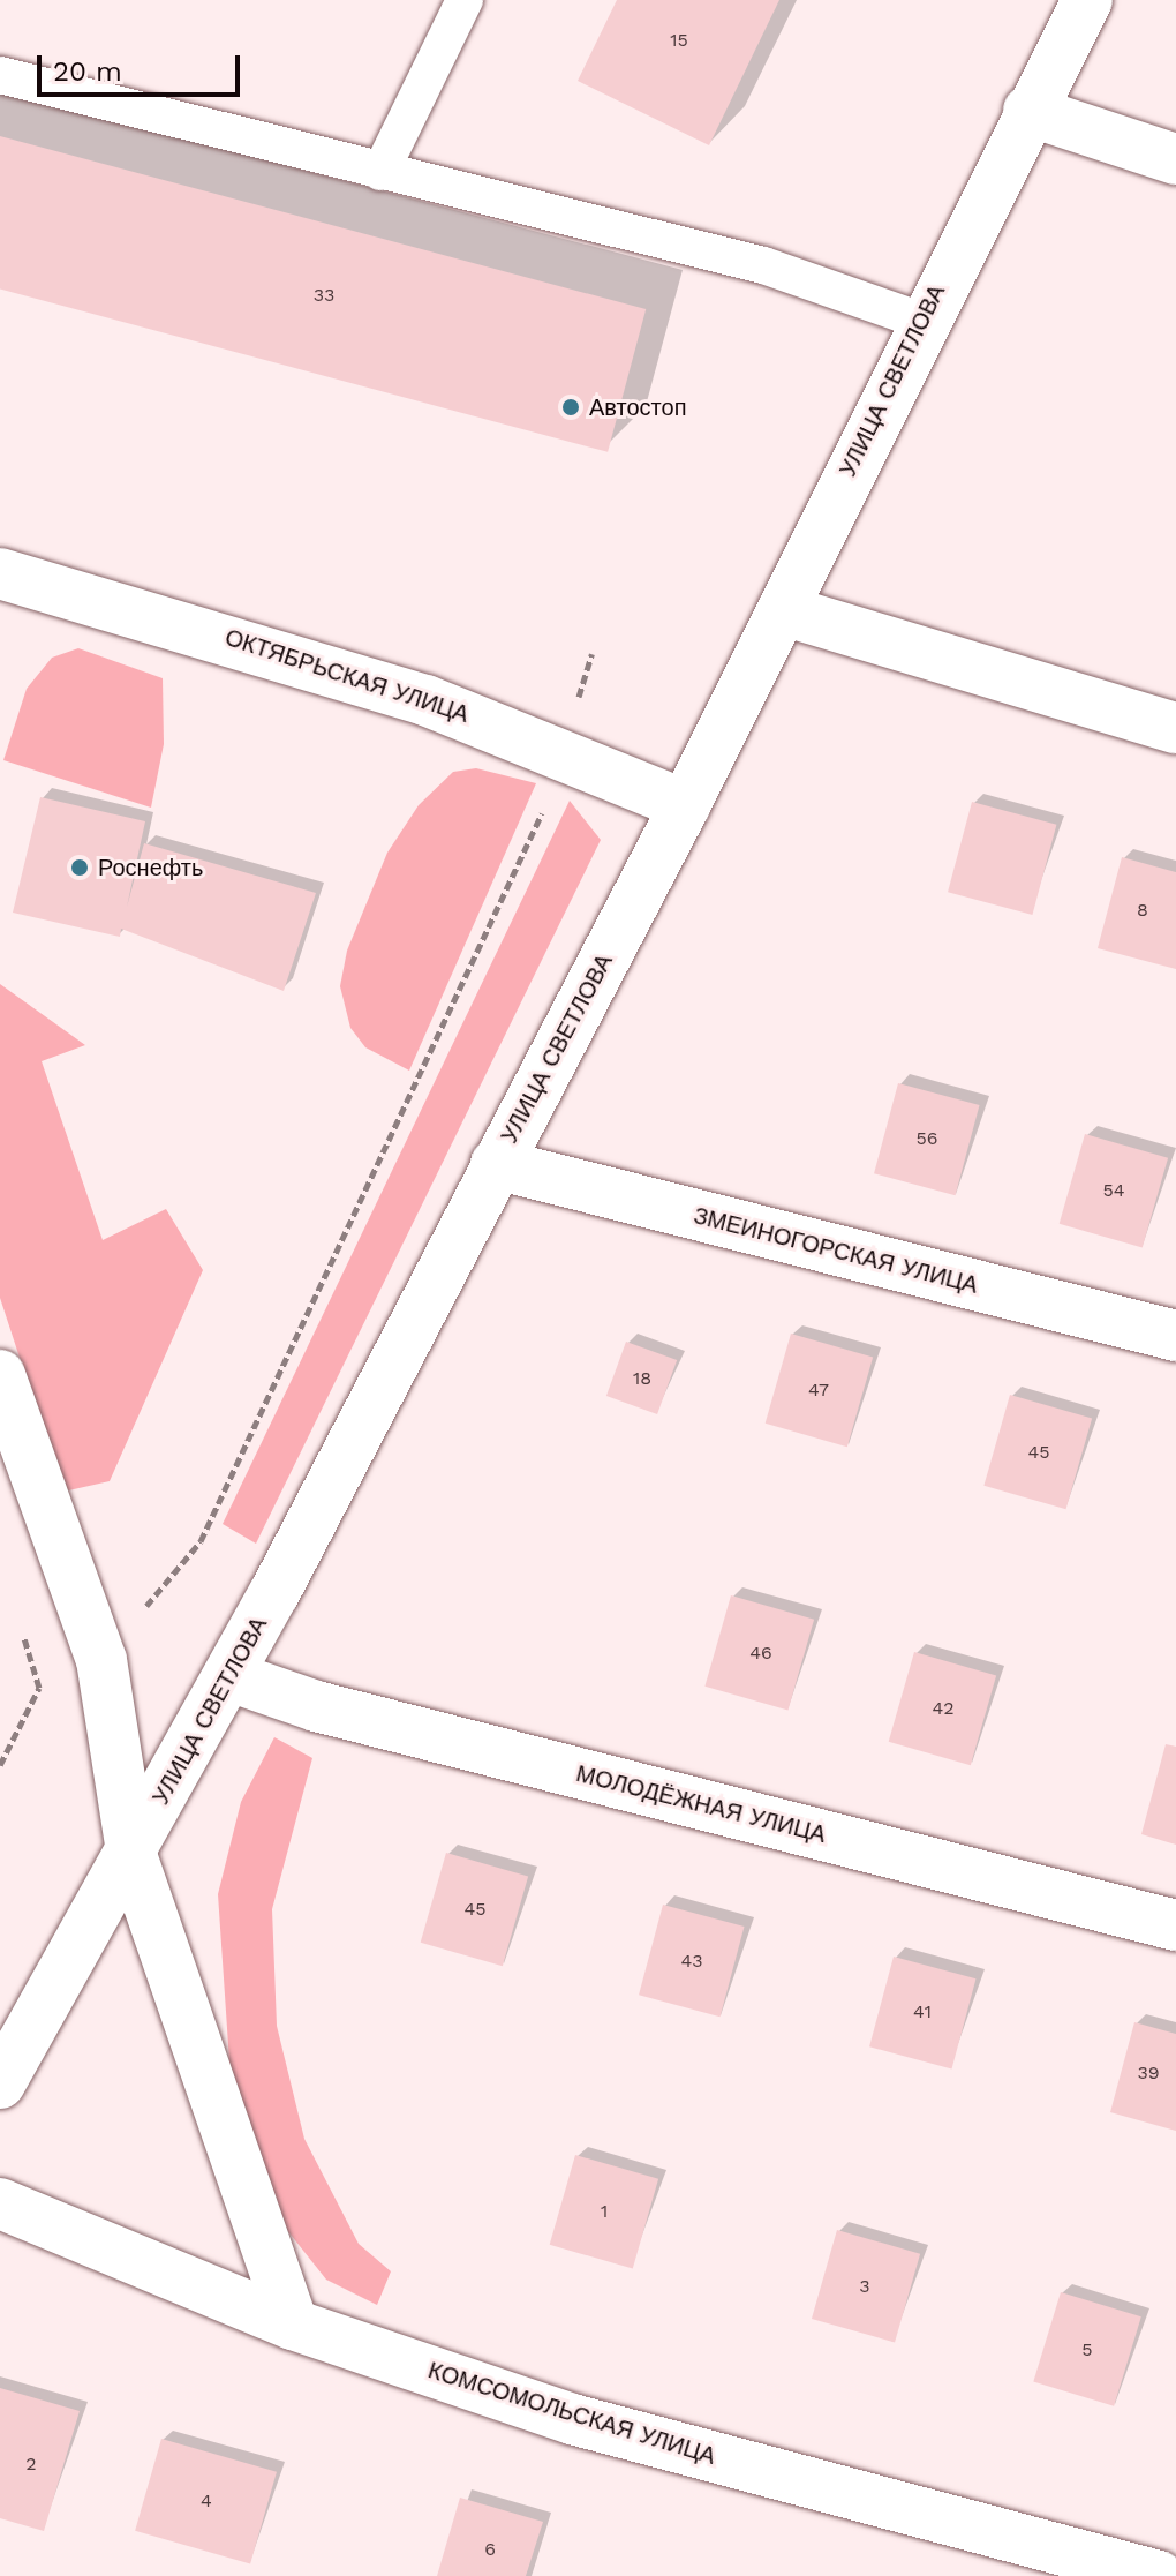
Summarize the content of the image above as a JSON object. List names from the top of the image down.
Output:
{
  "streets": {
    "main road": [
      "УЛИЦА СВЕТЛОВА",
      "ОКТЯБРЬСКАЯ УЛИЦА",
      "ЗМЕИНОГОРСКАЯ УЛИЦА",
      "МОЛОДЁЖНАЯ УЛИЦА",
      "КОМСОМОЛЬСКАЯ УЛИЦА"
    ]
  },
  "crossings": [
    ["УЛИЦА СВЕТЛОВА", "ОКТЯБРЬСКАЯ УЛИЦА"],
    ["УЛИЦА СВЕТЛОВА", "ЗМЕИНОГОРСКАЯ УЛИЦА"],
    ["УЛИЦА СВЕТЛОВА", "МОЛОДЁЖНАЯ УЛИЦА"]
  ],
  "places": ["Автостоп", "Роснефть"],
  "house_numbers": [
    "15",
    "33",
    "8",
    "56",
    "54",
    "18",
    "47",
    "45",
    "46",
    "42",
    "45",
    "43",
    "41",
    "39",
    "1",
    "3",
    "5",
    "2",
    "4",
    "6"
  ],
  "scale_bar": "20 m"
}
